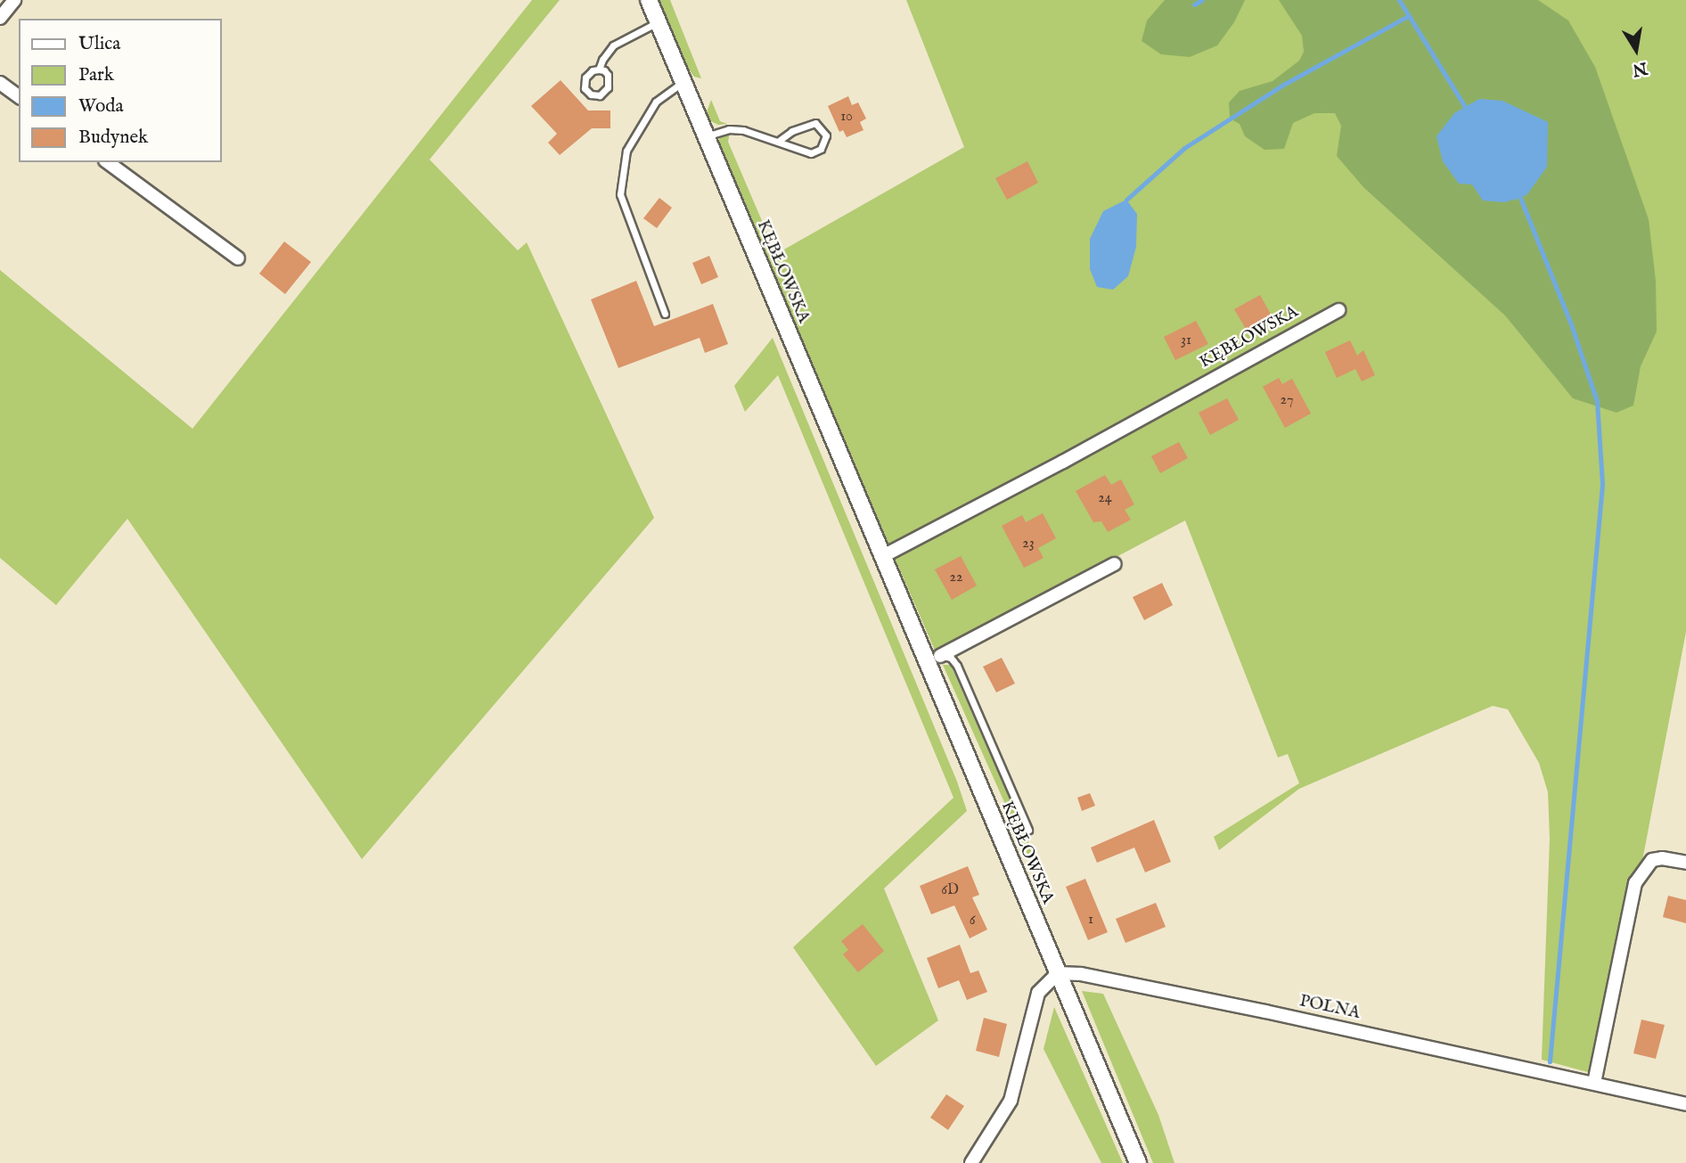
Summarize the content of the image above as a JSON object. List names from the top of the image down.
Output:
{
  "streets": {
    "street": ["KĘBŁOWSKA", "POLNA"]
  },
  "crossings": [
    ["KĘBŁOWSKA", "POLNA"]
  ],
  "house_numbers": [
    "10",
    "31",
    "27",
    "24",
    "23",
    "22",
    "6D",
    "1",
    "6"
  ],
  "legend": [
    "Ulica",
    "Park",
    "Woda",
    "Budynek"
  ],
  "north": "bottom"
}
